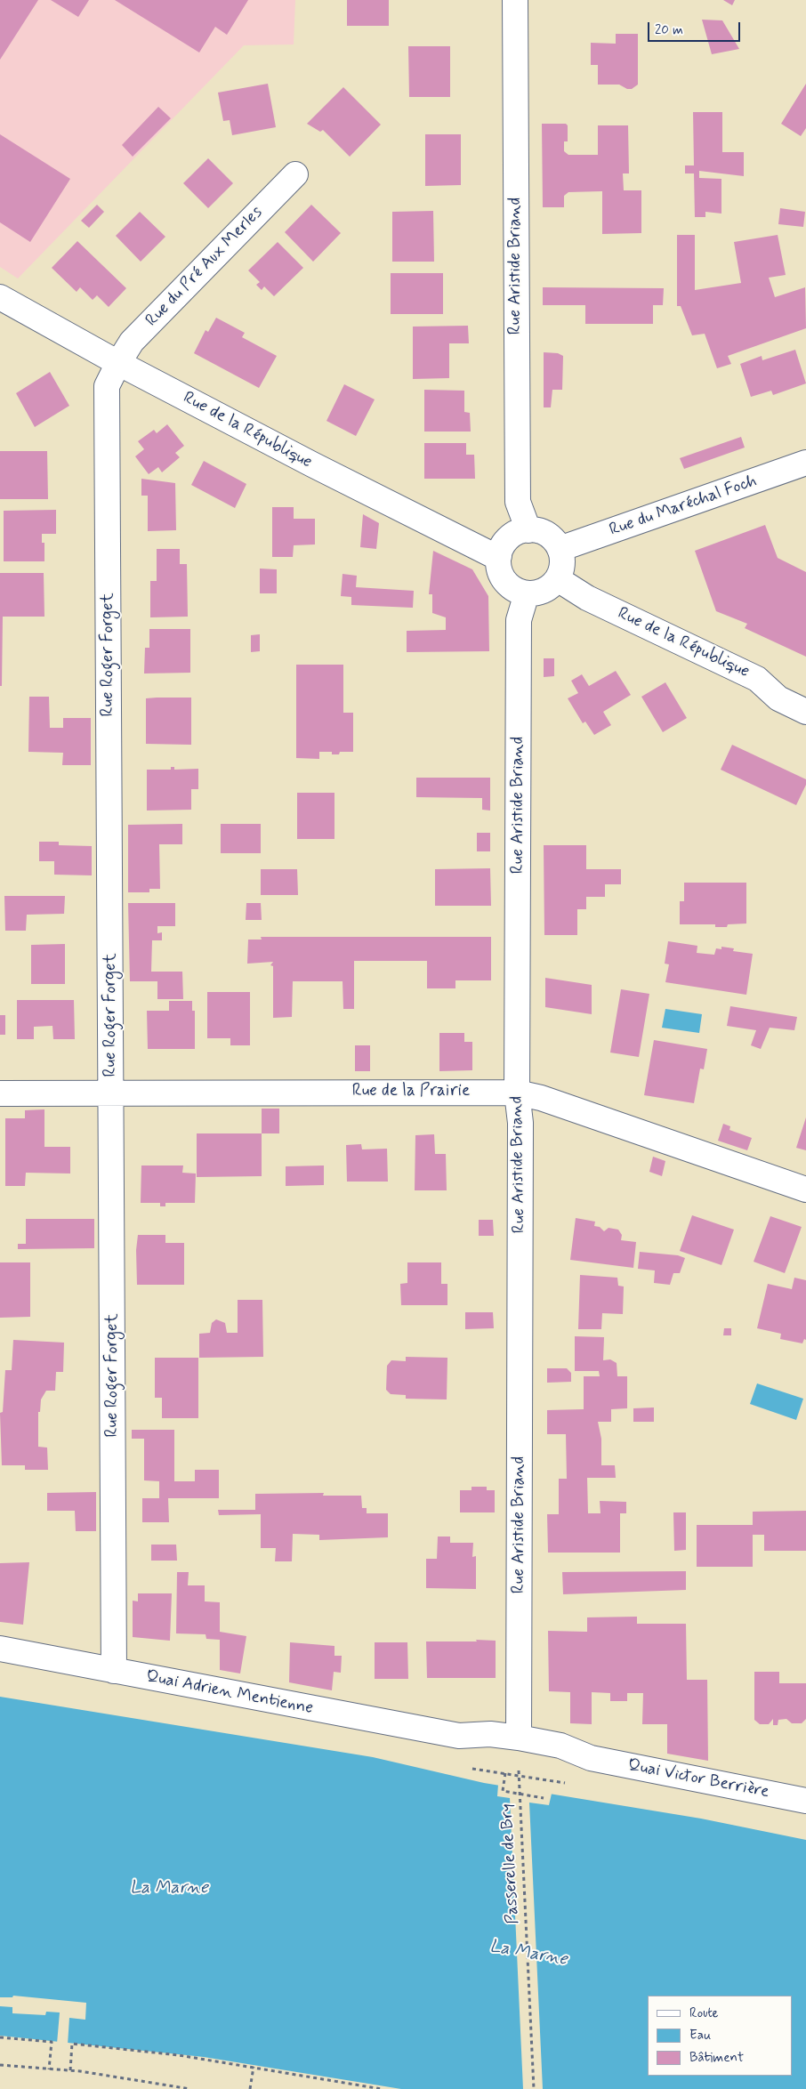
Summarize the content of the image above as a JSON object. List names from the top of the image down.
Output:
{
  "streets": {
    "street": [
      "Rue Aristide Briand",
      "Rue du Pré Aux Merles",
      "Rue de la République",
      "Rue du Maréchal Foch",
      "Rue Roger Forget",
      "Rue de la Prairie",
      "Quai Adrien Mentienne",
      "Quai Victor Berrière"
    ],
    "path": ["Passerelle de Bry"]
  },
  "crossings": [
    ["Rue Aristide Briand", "Rue de la République"],
    ["Rue Aristide Briand", "Rue du Maréchal Foch"],
    ["Rue Aristide Briand", "Rue de la Prairie"],
    ["Rue Aristide Briand", "Quai Adrien Mentienne"],
    ["Rue Aristide Briand", "Quai Victor Berrière"],
    ["Rue du Pré Aux Merles", "Rue de la République"],
    ["Rue du Pré Aux Merles", "Rue Roger Forget"],
    ["Rue de la République", "Rue du Maréchal Foch"],
    ["Rue de la République", "Rue Roger Forget"],
    ["Rue Roger Forget", "Rue de la Prairie"],
    ["Rue Roger Forget", "Quai Adrien Mentienne"],
    ["Quai Adrien Mentienne", "Quai Victor Berrière"]
  ],
  "water": ["La Marne"],
  "legend": ["Route", "Eau", "Bâtiment"],
  "scale_bar": "20 m"
}
